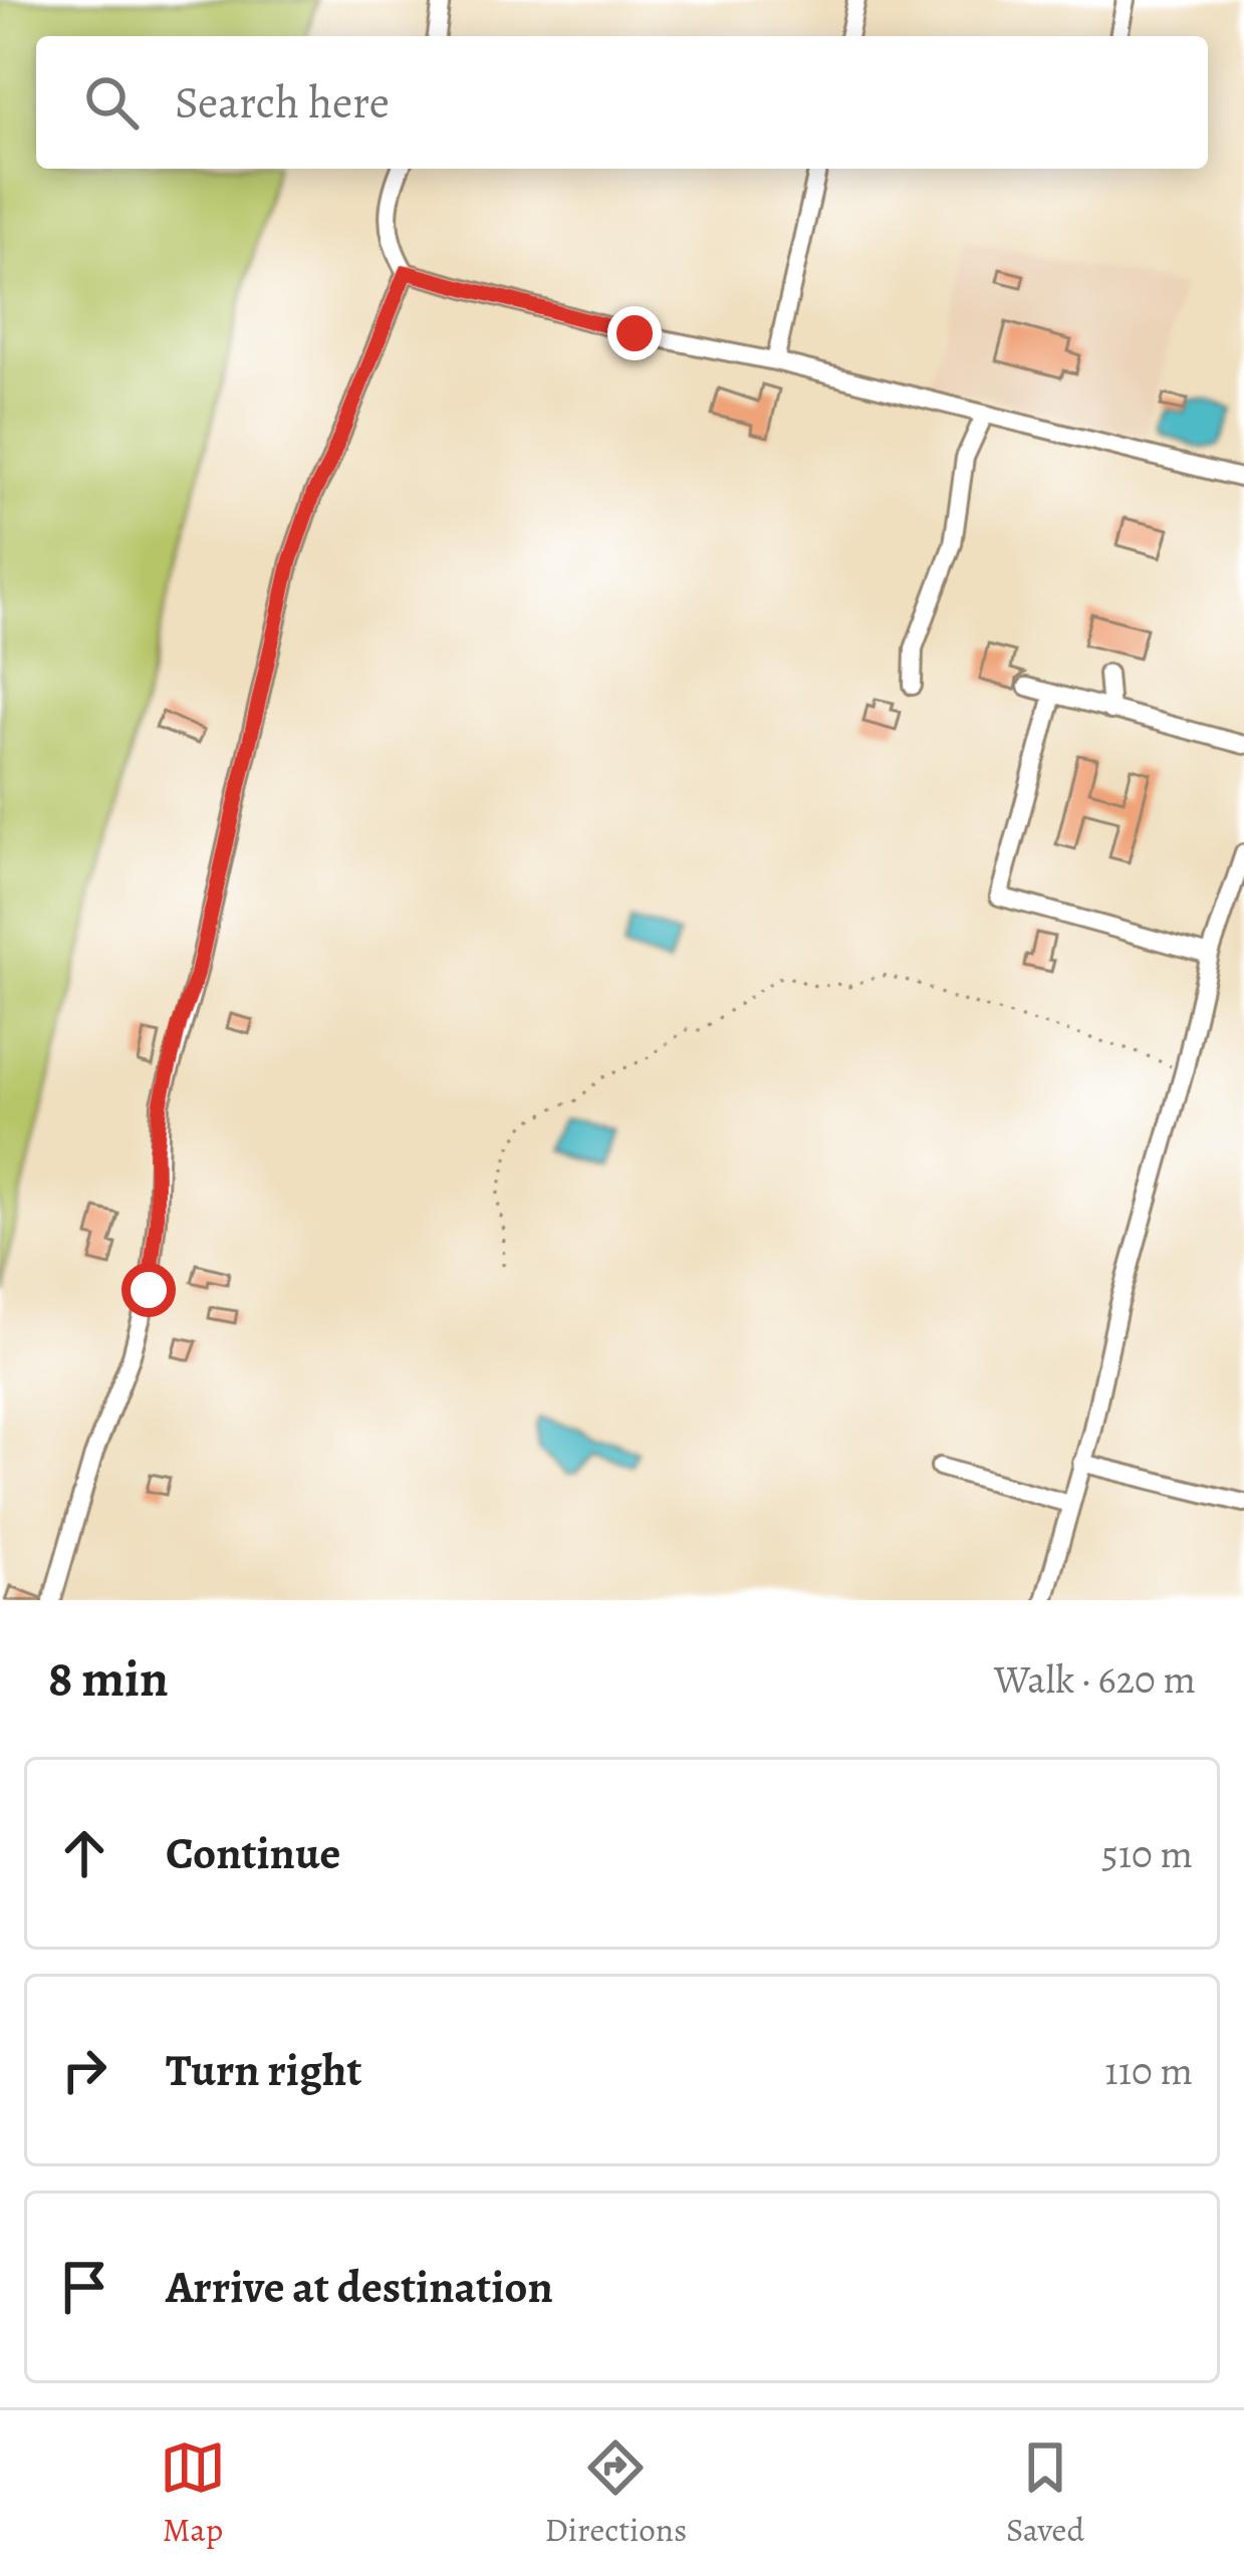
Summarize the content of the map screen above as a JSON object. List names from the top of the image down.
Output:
{
  "page": {
    "search": "Search here",
    "heading": ["8 min", "Walk · 620 m"],
    "list": [
      ["Continue", "510 m"],
      ["Turn right", "110 m"],
      "Arrive at destination"
    ],
    "nav": ["Map", "Directions", "Saved"]
  }
}
